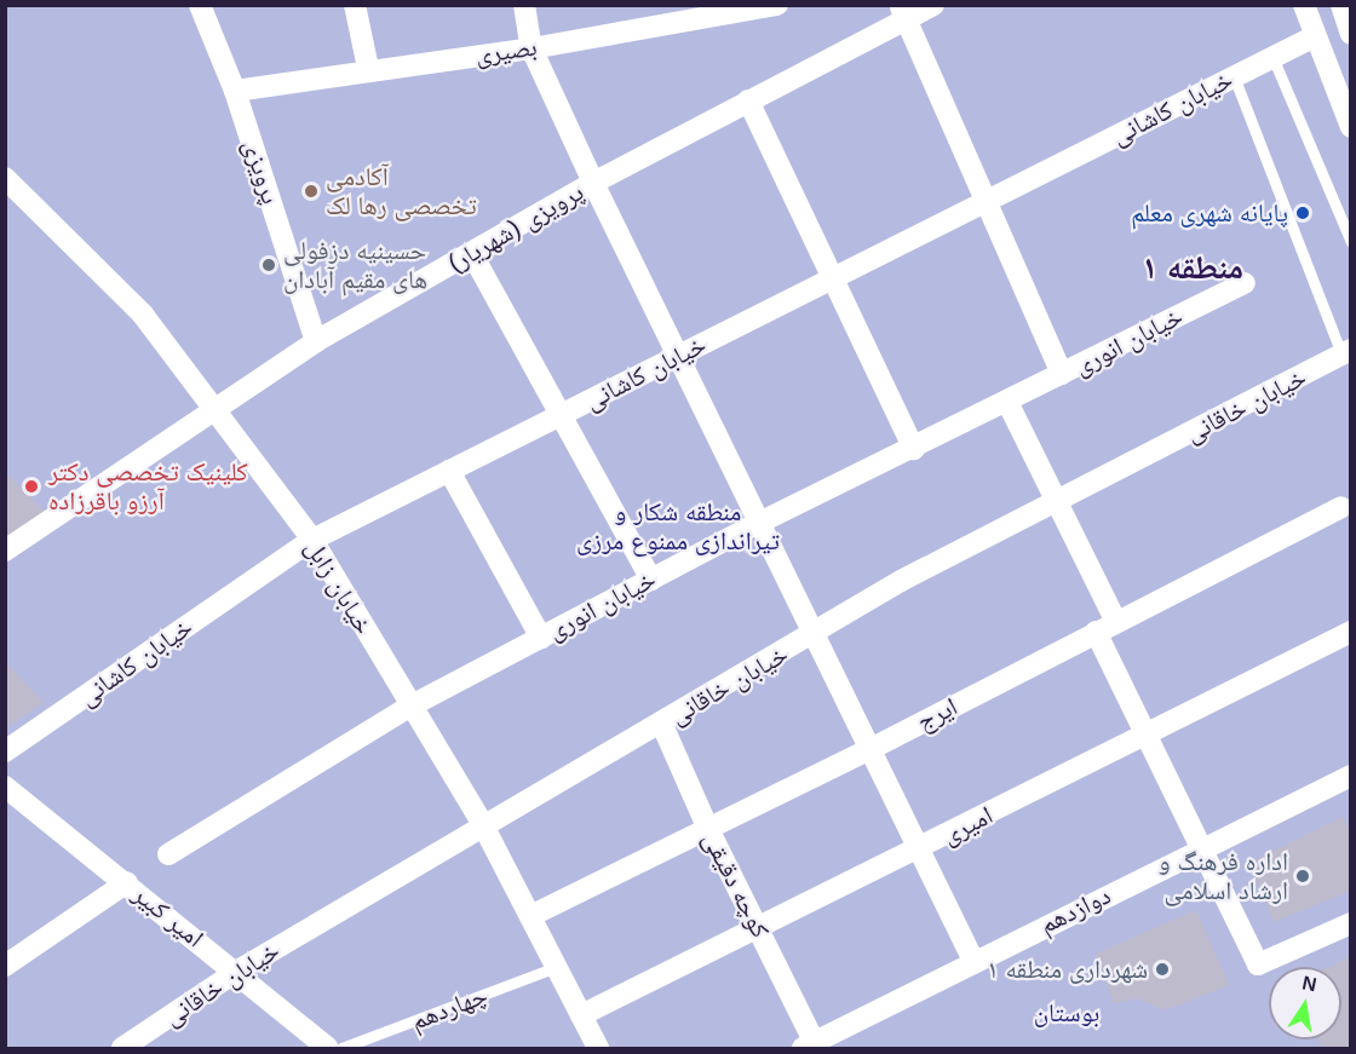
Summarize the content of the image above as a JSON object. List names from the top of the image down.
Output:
{
  "streets": {
    "street": [
      "بصیری",
      "خیابان کاشانی",
      "پرویزی",
      "پرویزی (شهریار)",
      "خیابان انوری",
      "خیابان خاقانی",
      "خیابان زابل",
      "ایرج",
      "امیری",
      "کوچه دقیقی",
      "دوازدهم",
      "امیر کبیر"
    ],
    "lane": ["چهاردهم"]
  },
  "crossings": [
    ["بصیری", "پرویزی"],
    ["خیابان کاشانی", "خیابان زابل"],
    ["پرویزی", "پرویزی (شهریار)"],
    ["پرویزی (شهریار)", "خیابان زابل"],
    ["خیابان انوری", "خیابان زابل"],
    ["خیابان خاقانی", "خیابان زابل"],
    ["خیابان خاقانی", "کوچه دقیقی"],
    ["خیابان خاقانی", "امیر کبیر"],
    ["خیابان زابل", "ایرج"],
    ["خیابان زابل", "امیری"],
    ["خیابان زابل", "چهاردهم"],
    ["ایرج", "کوچه دقیقی"],
    ["امیری", "کوچه دقیقی"],
    ["کوچه دقیقی", "دوازدهم"]
  ],
  "districts": ["منطقه ۱"],
  "parks": ["منطقه شکار و تیراندازی ممنوع مرزی", "بوستان"],
  "places": [
    "آکادمی تخصصی رها لک",
    "پایانه شهری معلم",
    "حسینیه دزفولی های مقیم آبادان",
    "کلینیک تخصصی دکتر آرزو باقرزاده",
    "اداره فرهنگ و ارشاد اسلامی",
    "شهرداری منطقه ۱"
  ],
  "north": "top"
}
